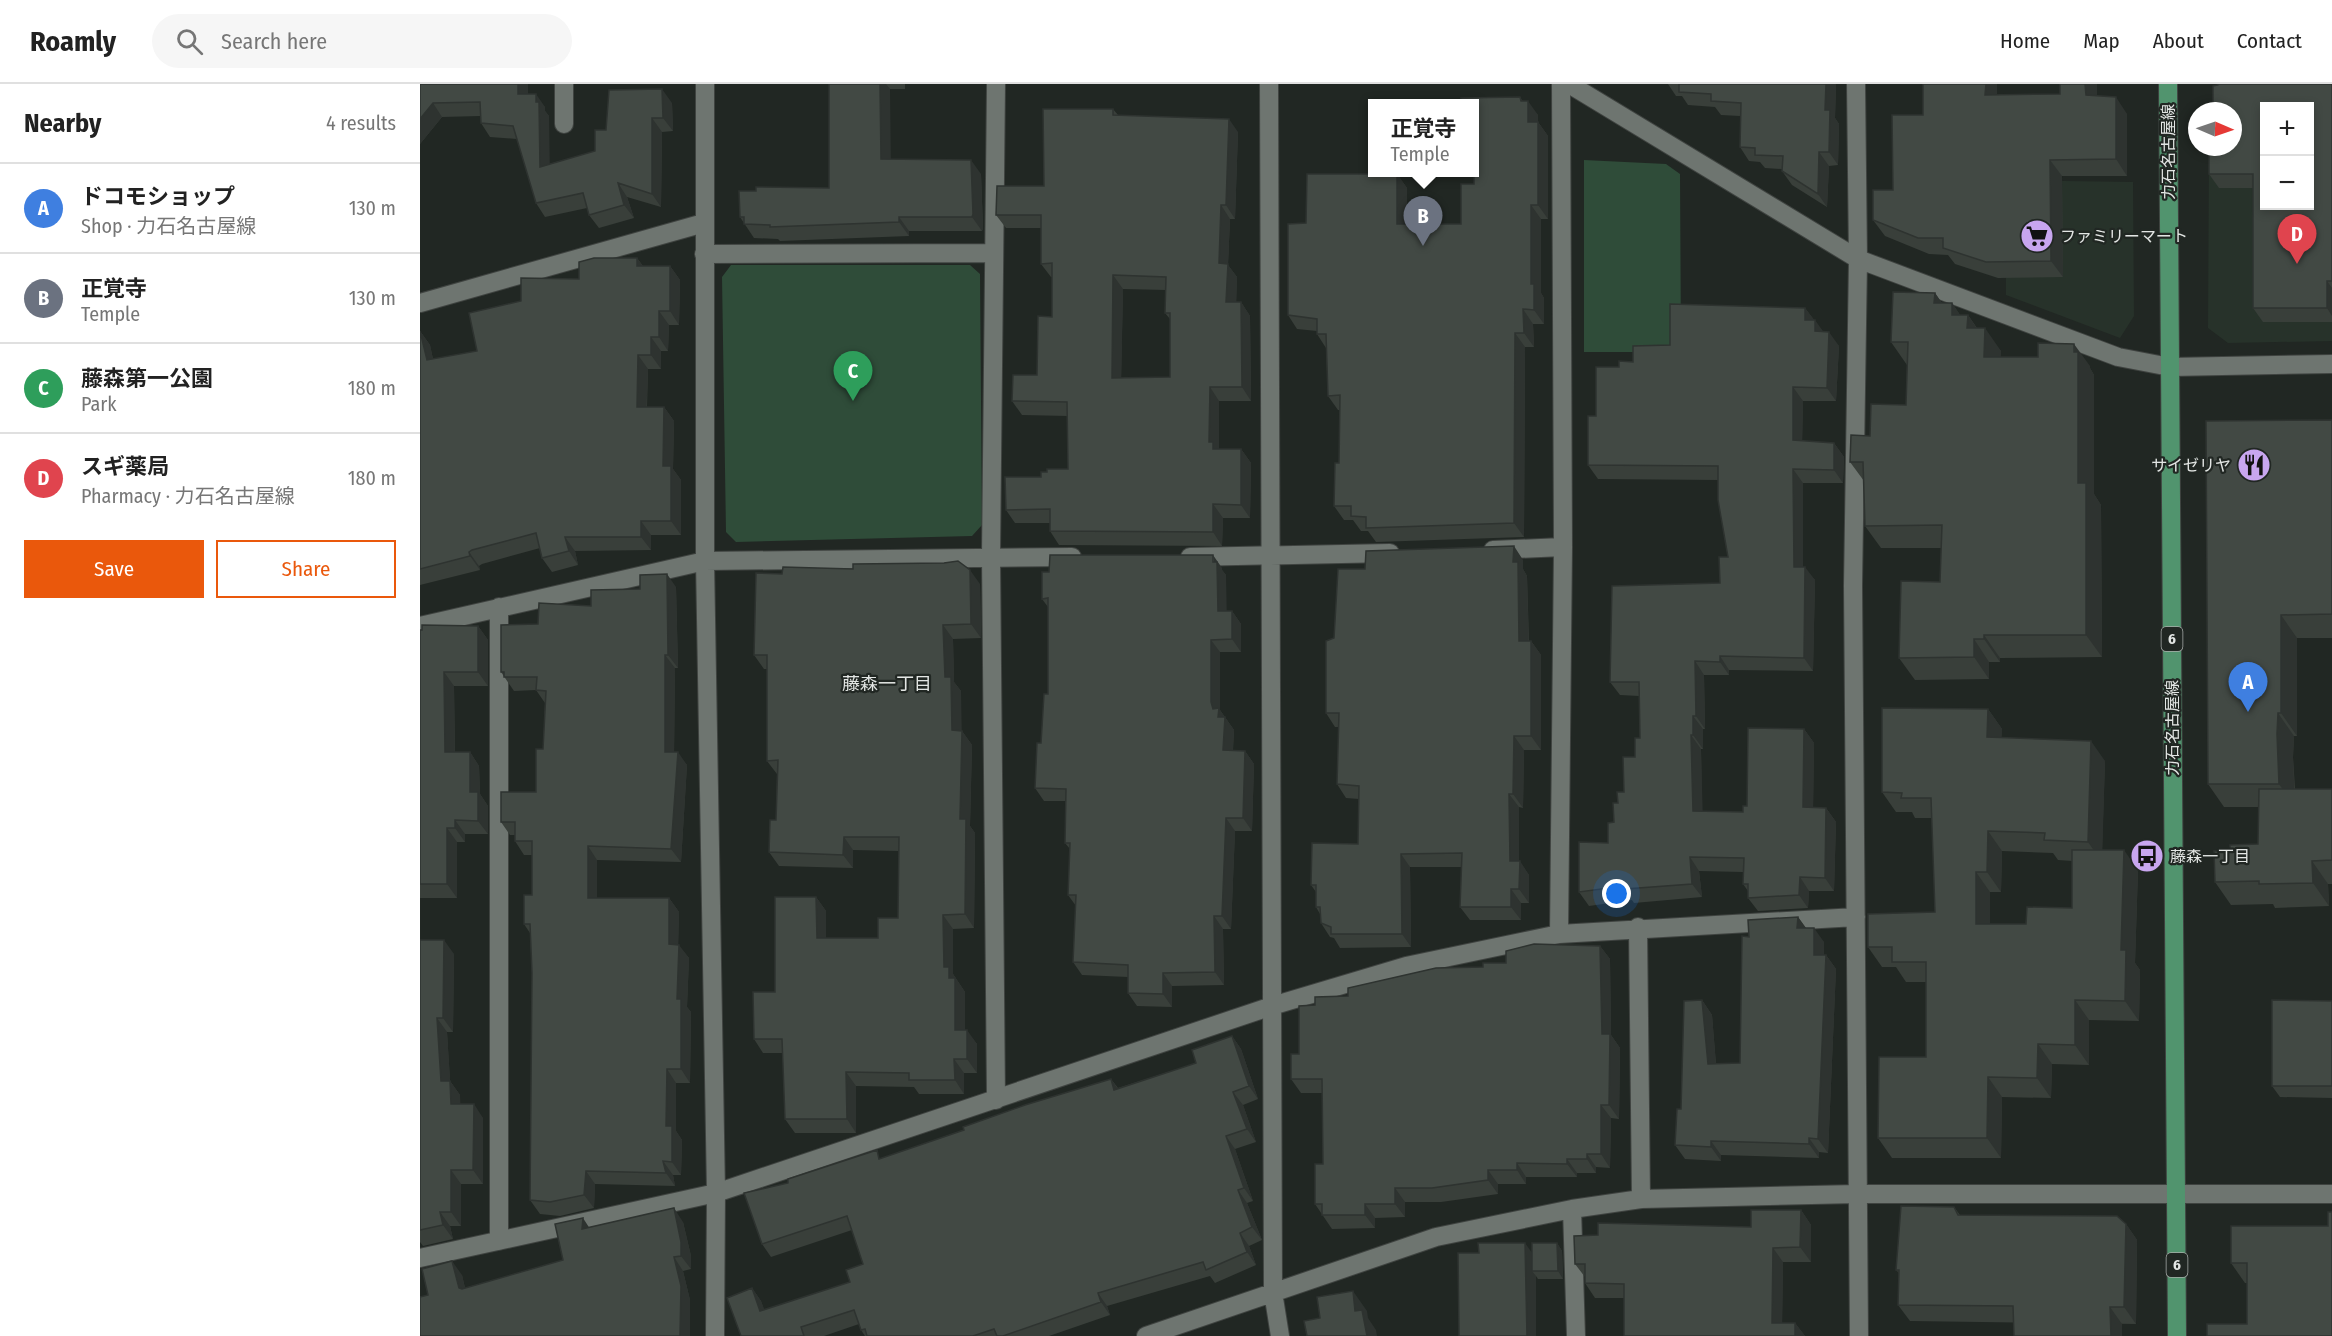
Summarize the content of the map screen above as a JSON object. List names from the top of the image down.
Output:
{
  "streets": {
    "main road": ["力石名古屋線", "6"]
  },
  "districts": ["藤森一丁目"],
  "places": {
    "supermarket": ["ファミリーマート"],
    "restaurant": ["サイゼリヤ"],
    "bus stop": ["藤森一丁目"]
  },
  "north": "right",
  "page": {
    "header": "Roamly",
    "search": "Search here",
    "nav": [
      "Home",
      "Map",
      "About",
      "Contact"
    ],
    "heading": ["Nearby", "4 results"],
    "popup": ["正覚寺", "Temple"],
    "map_buttons": ["+", "−"],
    "list": [
      {
        "mark": "A",
        "name": "ドコモショップ",
        "note": "Shop · 力石名古屋線",
        "value": "130 m"
      },
      {
        "mark": "B",
        "name": "正覚寺",
        "note": "Temple",
        "value": "130 m"
      },
      {
        "mark": "C",
        "name": "藤森第一公園",
        "note": "Park",
        "value": "180 m"
      },
      {
        "mark": "D",
        "name": "スギ薬局",
        "note": "Pharmacy · 力石名古屋線",
        "value": "180 m"
      }
    ],
    "pins": [
      "B",
      "D",
      "C",
      "A"
    ],
    "buttons": ["Save", "Share"]
  }
}
